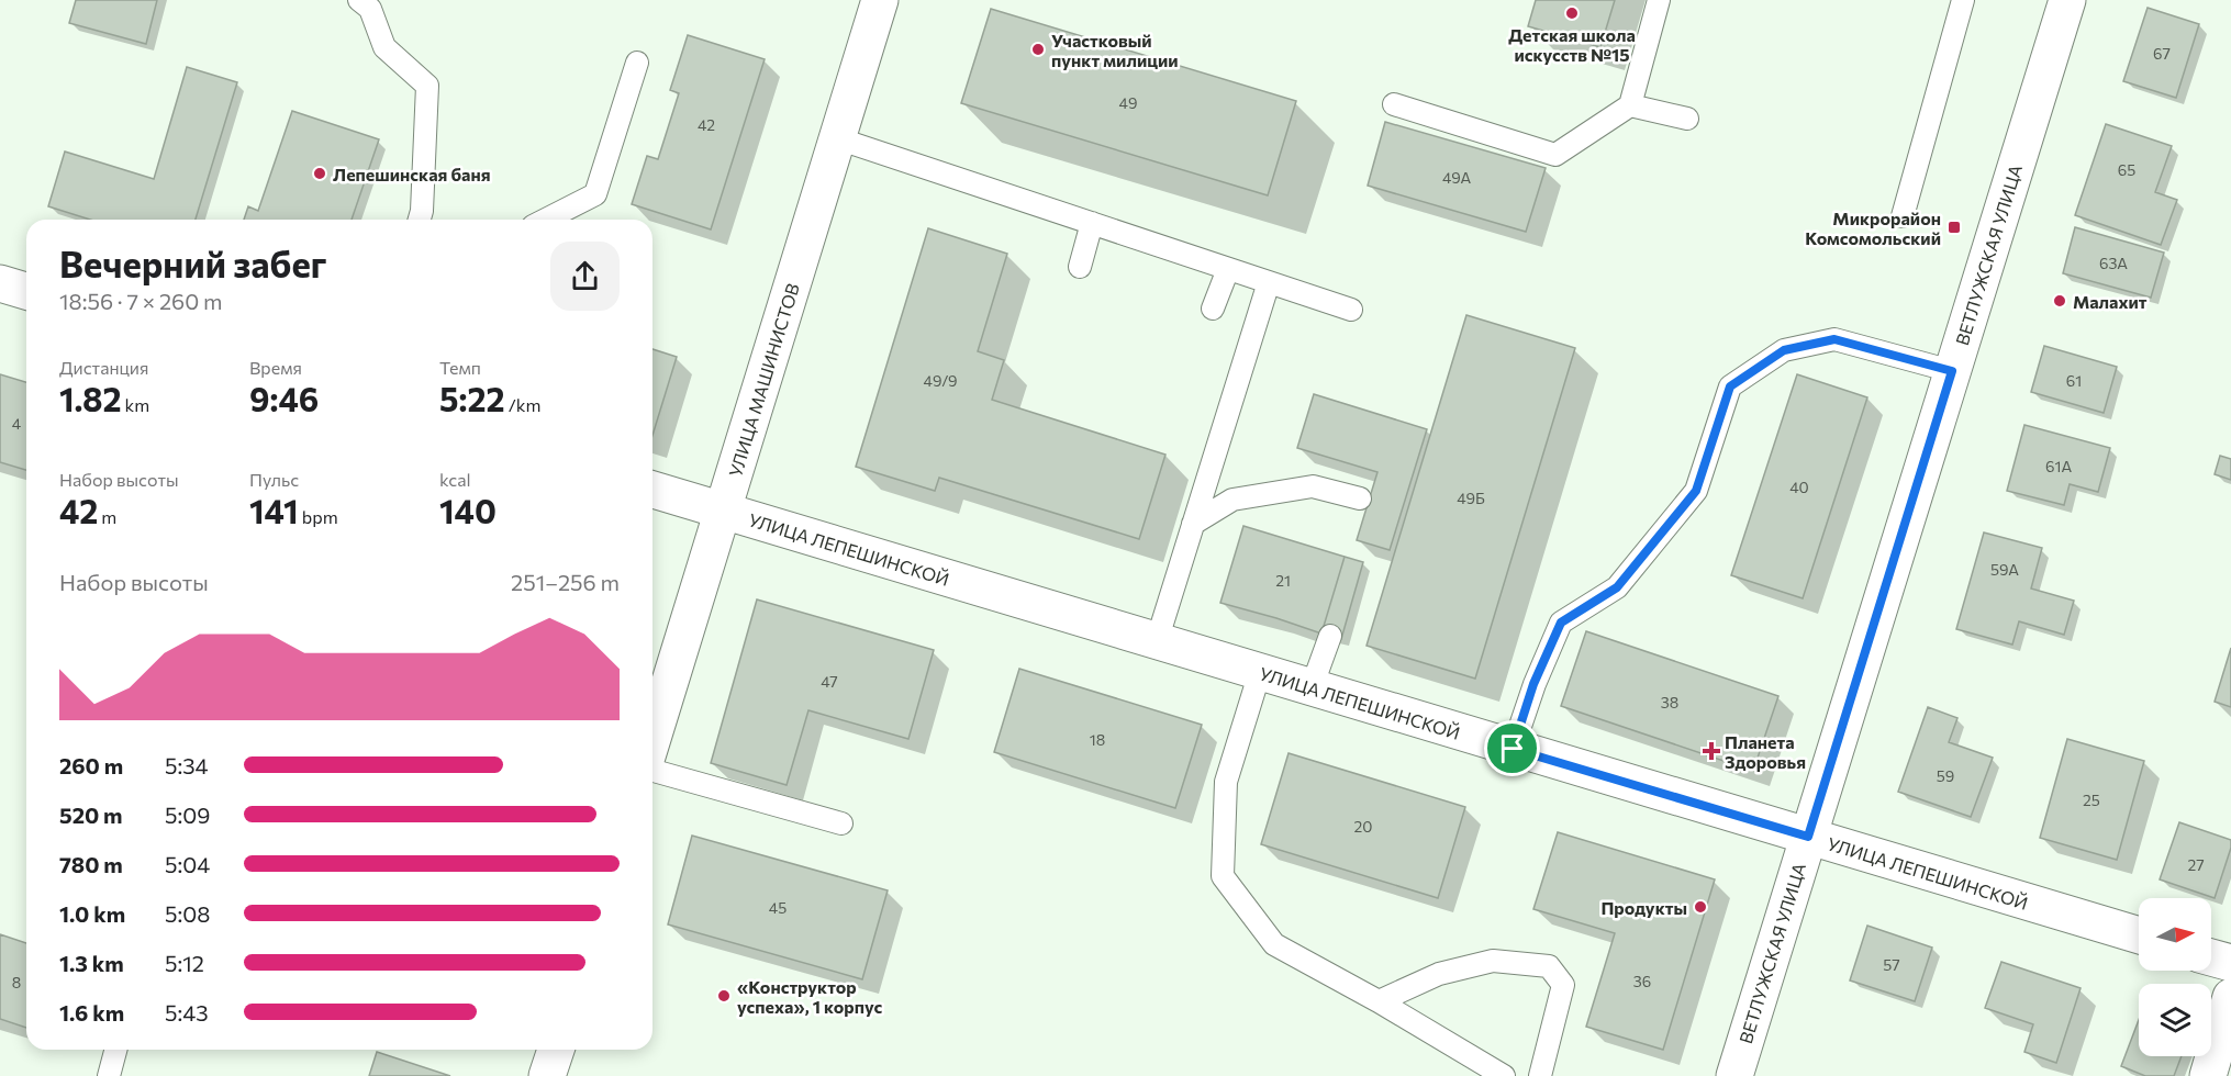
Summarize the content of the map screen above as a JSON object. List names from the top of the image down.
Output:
{
  "streets": {
    "street": ["ВЕТЛУЖСКАЯ УЛИЦА", "УЛИЦА МАШИНИСТОВ", "УЛИЦА ЛЕПЕШИНСКОЙ"]
  },
  "crossings": [
    ["ВЕТЛУЖСКАЯ УЛИЦА", "УЛИЦА ЛЕПЕШИНСКОЙ"],
    ["УЛИЦА МАШИНИСТОВ", "УЛИЦА ЛЕПЕШИНСКОЙ"]
  ],
  "places": {
    "other": [
      "Детская школа искусств №15",
      "Участковый пункт милиции",
      "Лепешинская баня",
      "Малахит",
      "Продукты",
      "«Конструктор успеха», 1 корпус"
    ],
    "transit": ["Микрорайон Комсомольский"],
    "health": ["Планета Здоровья"]
  },
  "house_numbers": [
    "67",
    "49",
    "42",
    "65",
    "49А",
    "63А",
    "49/9",
    "61",
    "4",
    "61А",
    "40",
    "49Б",
    "59А",
    "21",
    "47",
    "38",
    "18",
    "59",
    "25",
    "20",
    "27",
    "45",
    "57",
    "36",
    "8"
  ],
  "north": "right",
  "page": {
    "heading": ["Вечерний забег", "18:56 · 7 × 260 m"],
    "stats": [
      ["Дистанция", "1.82 km"],
      ["Время", "9:46"],
      ["Темп", "5:22 /km"],
      ["Набор высоты", "42 m"],
      ["Пульс", "141 bpm"],
      ["kcal", "140"]
    ],
    "chart": ["Набор высоты", "251–256 m"],
    "list": [
      {
        "name": "260 m",
        "note": "5:34"
      },
      {
        "name": "520 m",
        "note": "5:09"
      },
      {
        "name": "780 m",
        "note": "5:04"
      },
      {
        "name": "1.0 km",
        "note": "5:08"
      },
      {
        "name": "1.3 km",
        "note": "5:12"
      },
      {
        "name": "1.6 km",
        "note": "5:43"
      }
    ]
  }
}
